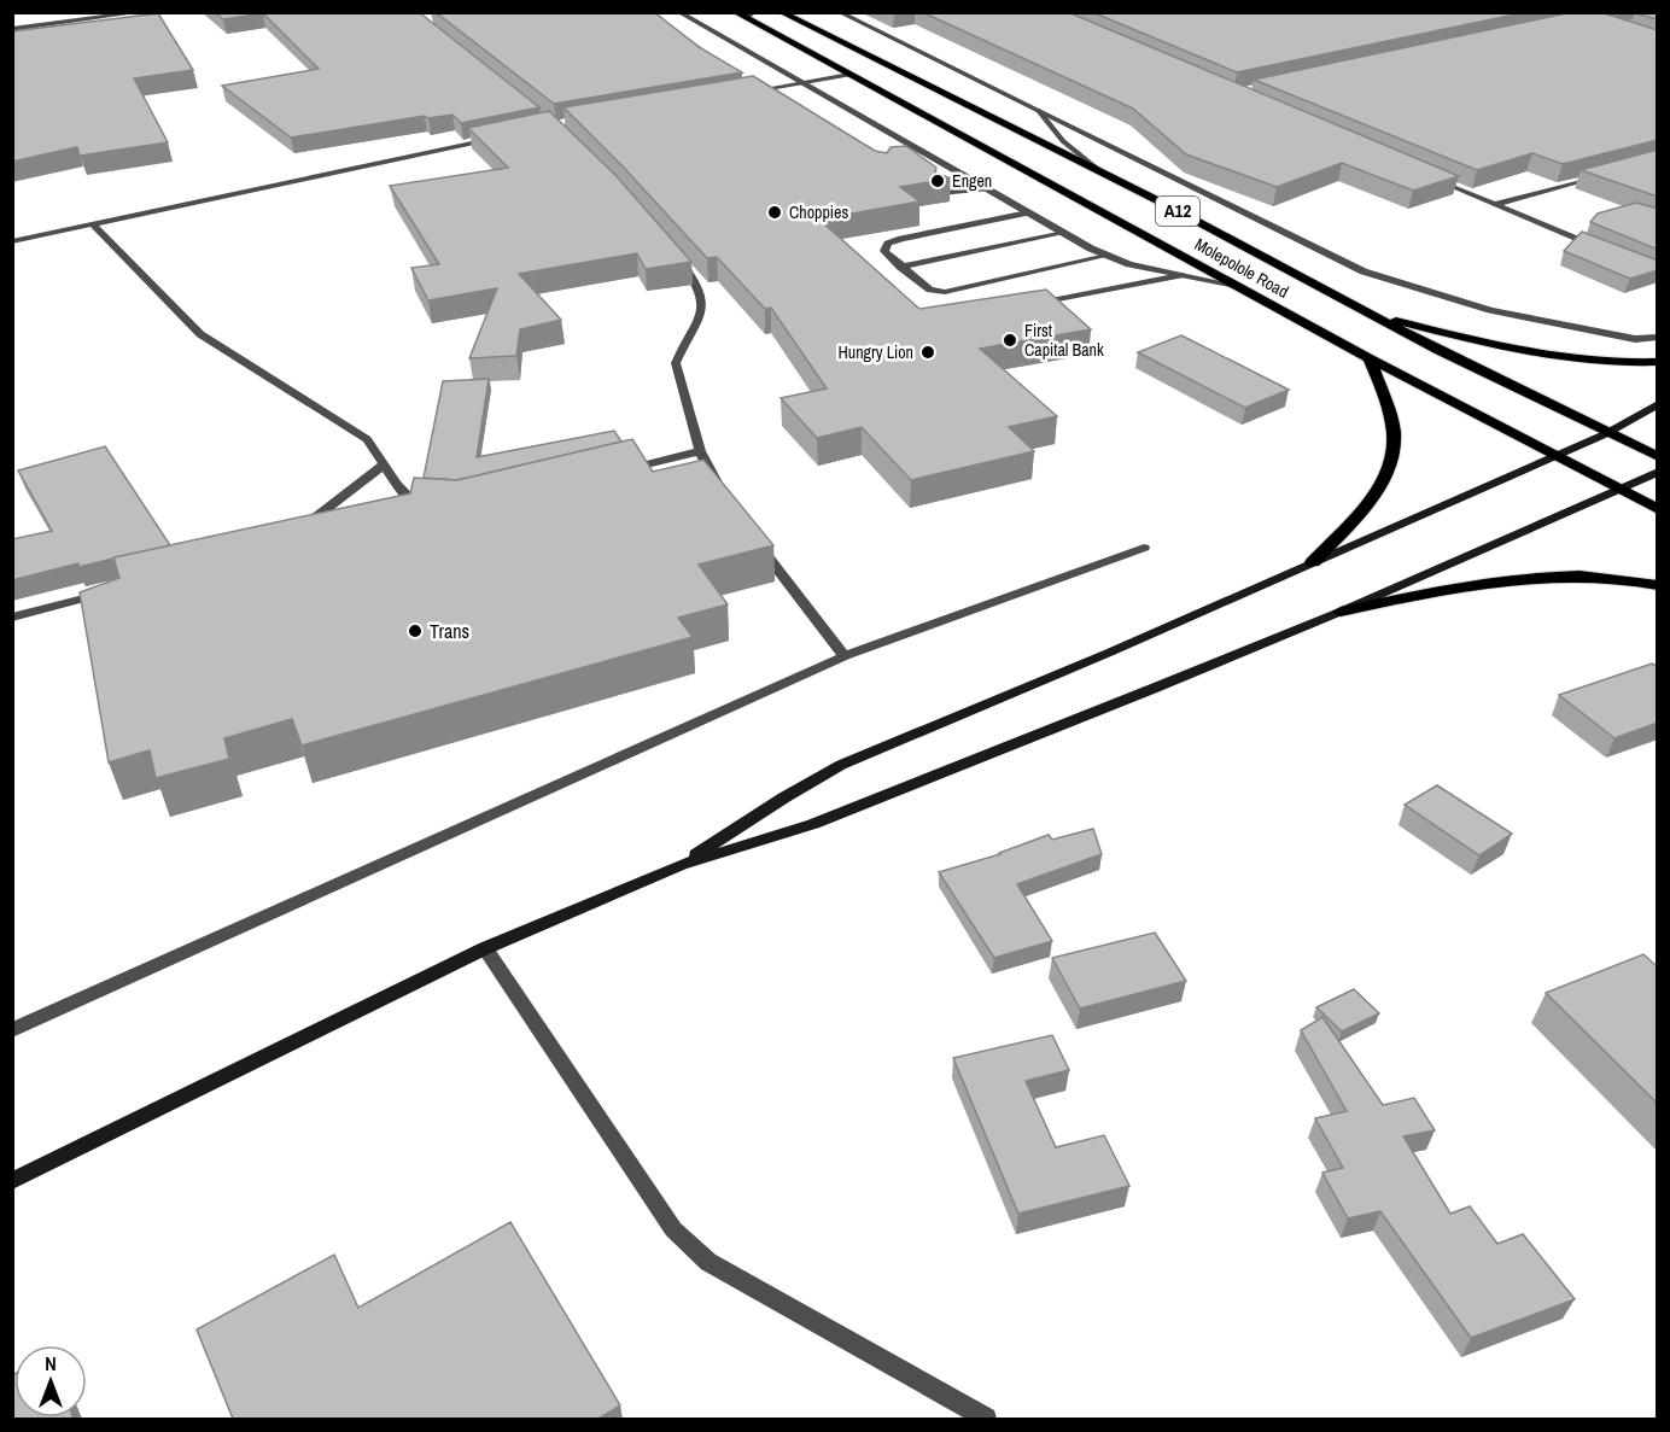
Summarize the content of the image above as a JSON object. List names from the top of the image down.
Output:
{
  "streets": {
    "main road": ["A12", "Molepolole Road"]
  },
  "places": [
    "Engen",
    "Choppies",
    "First Capital Bank",
    "Hungry Lion",
    "Trans"
  ],
  "north": "top"
}
